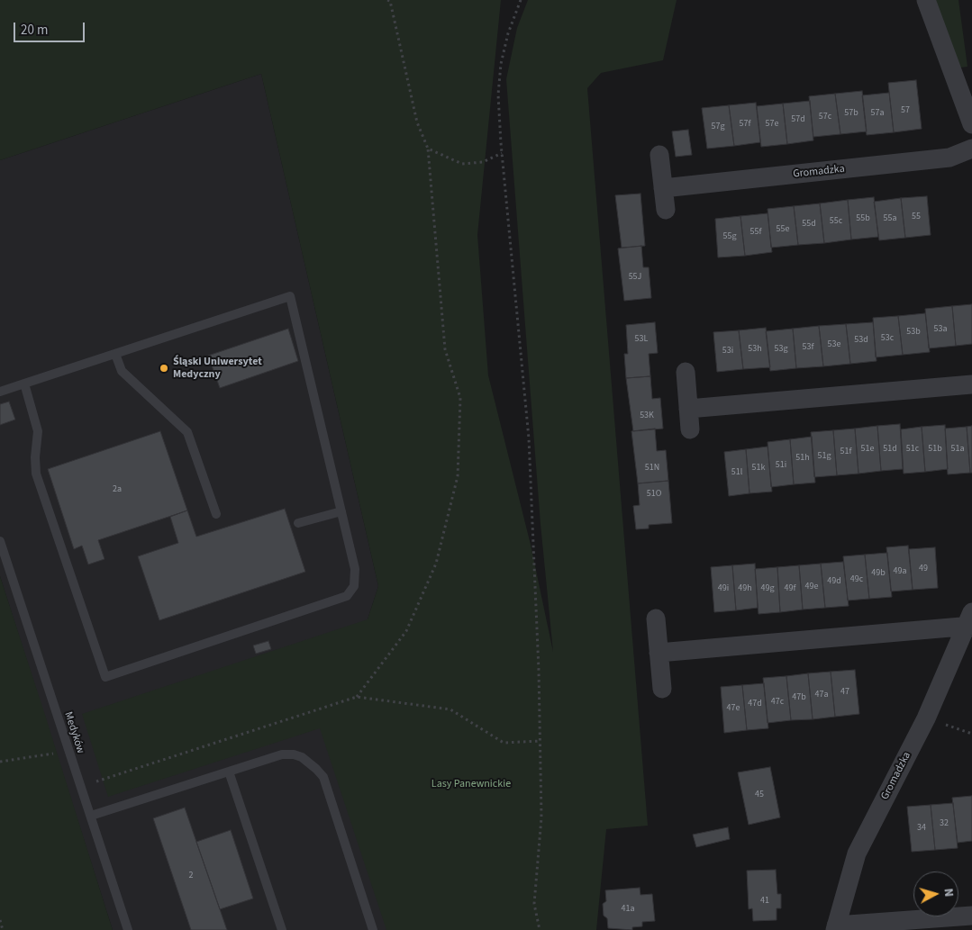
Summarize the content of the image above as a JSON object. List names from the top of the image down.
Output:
{
  "streets": {
    "street": ["Gromadzka"],
    "lane": ["Medyków"]
  },
  "parks": ["Lasy Panewnickie"],
  "places": ["Śląski Uniwersytet Medyczny"],
  "house_numbers": [
    "57",
    "57b",
    "57a",
    "57c",
    "57d",
    "57f",
    "57e",
    "57g",
    "55",
    "55b",
    "55a",
    "55c",
    "55d",
    "55e",
    "55f",
    "55g",
    "55J",
    "53a",
    "53b",
    "53c",
    "53L",
    "53d",
    "53e",
    "53f",
    "53h",
    "53g",
    "53i",
    "53K",
    "51e",
    "51d",
    "51c",
    "51b",
    "51a",
    "51f",
    "51g",
    "51h",
    "51i",
    "51N",
    "51k",
    "51l",
    "2a",
    "51O",
    "49",
    "49a",
    "49b",
    "49c",
    "49d",
    "49e",
    "49i",
    "49h",
    "49g",
    "49f",
    "47",
    "47a",
    "47b",
    "47c",
    "47d",
    "47e",
    "45",
    "32",
    "34",
    "2",
    "41",
    "41a"
  ],
  "scale_bar": "20 m",
  "north": "right"
}
